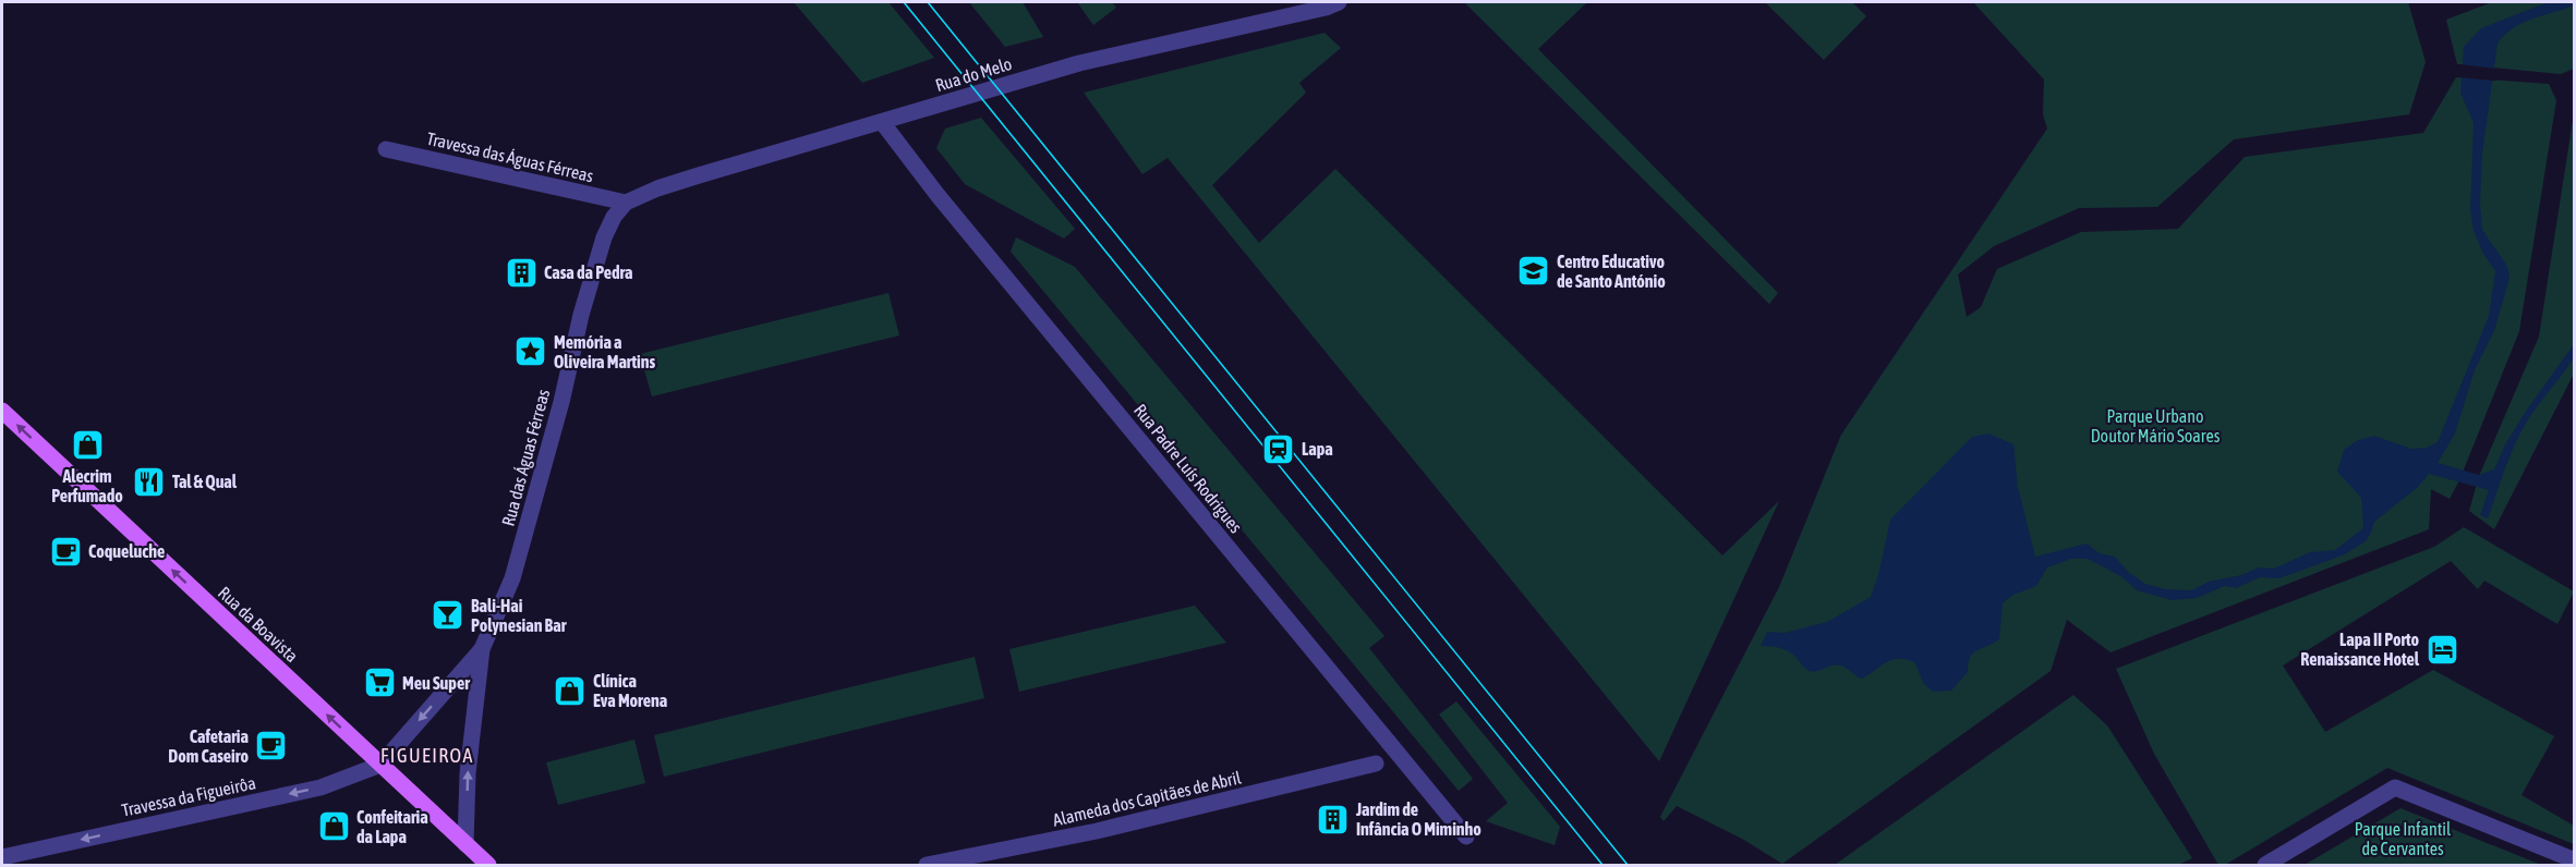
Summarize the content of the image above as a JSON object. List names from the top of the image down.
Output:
{
  "streets": {
    "main road": ["Rua da Boavista"],
    "street": [
      "Rua do Melo",
      "Travessa das Águas Férreas",
      "Rua das Águas Férreas",
      "Rua Padre Luís Rodrigues",
      "Travessa da Figueirôa",
      "Alameda dos Capitães de Abril"
    ]
  },
  "crossings": [
    ["Rua do Melo", "Travessa das Águas Férreas"],
    ["Rua do Melo", "Rua das Águas Férreas"],
    ["Rua do Melo", "Rua Padre Luís Rodrigues"],
    ["Travessa das Águas Férreas", "Rua das Águas Férreas"],
    ["Rua das Águas Férreas", "Rua da Boavista"],
    ["Rua das Águas Férreas", "Travessa da Figueirôa"],
    ["Rua da Boavista", "Travessa da Figueirôa"]
  ],
  "one_way": ["Rua da Boavista", "Travessa da Figueirôa"],
  "districts": ["FIGUEIROA"],
  "parks": ["Parque Urbano Doutor Mário Soares", "Parque Infantil de Cervantes"],
  "places": {
    "school or university": ["Centro Educativo de Santo António"],
    "building": ["Casa da Pedra", "Jardim de Infância O Miminho"],
    "place": ["Memória a Oliveira Martins"],
    "shop": ["Alecrim Perfumado", "Clínica Eva Morena", "Confeitaria da Lapa"],
    "station": ["Lapa"],
    "restaurant": ["Tal & Qual"],
    "cafe": ["Coqueluche", "Cafetaria Dom Caseiro"],
    "bar": ["Bali-Hai Polynesian Bar"],
    "hotel": ["Lapa II Porto Renaissance Hotel"],
    "supermarket": ["Meu Super"]
  }
}
